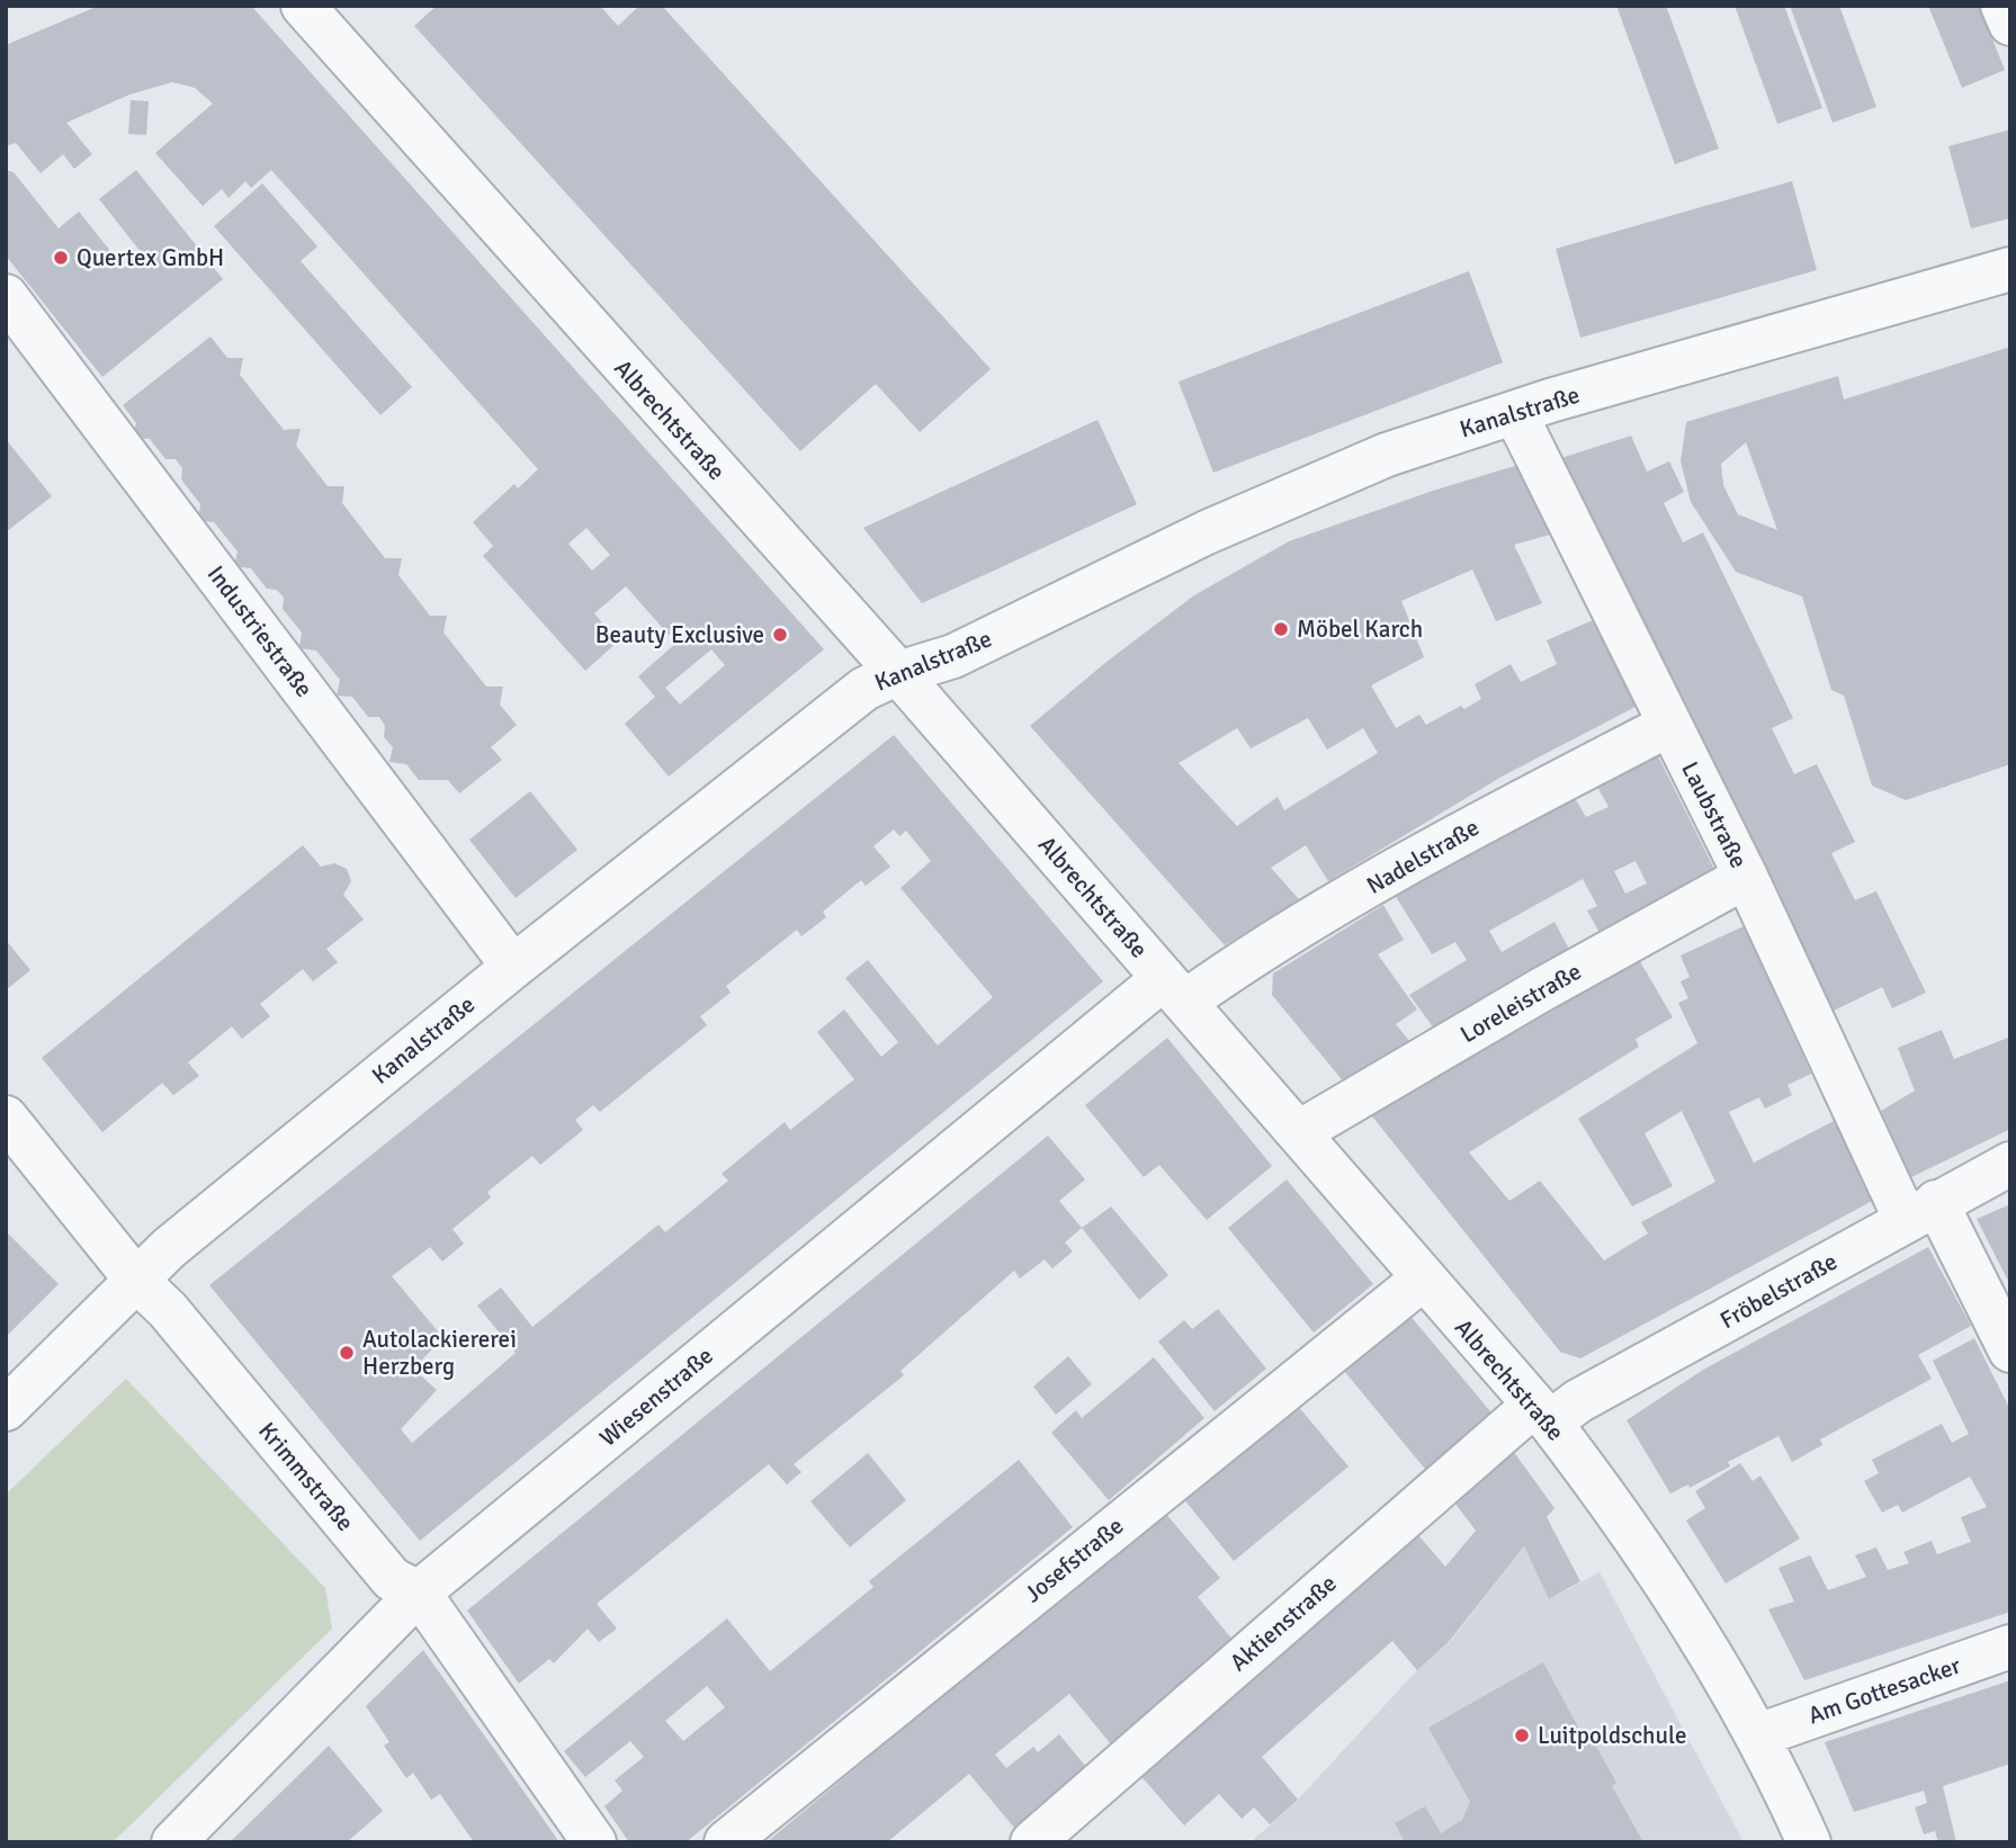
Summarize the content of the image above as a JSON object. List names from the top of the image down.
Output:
{
  "streets": {
    "street": [
      "Kanalstraße",
      "Albrechtstraße",
      "Industriestraße",
      "Laubstraße",
      "Nadelstraße",
      "Loreleistraße",
      "Fröbelstraße",
      "Wiesenstraße",
      "Krimmstraße",
      "Josefstraße",
      "Aktienstraße",
      "Am Gottesacker"
    ]
  },
  "crossings": [
    ["Kanalstraße", "Albrechtstraße"],
    ["Kanalstraße", "Industriestraße"],
    ["Kanalstraße", "Laubstraße"],
    ["Kanalstraße", "Krimmstraße"],
    ["Albrechtstraße", "Nadelstraße"],
    ["Albrechtstraße", "Loreleistraße"],
    ["Albrechtstraße", "Fröbelstraße"],
    ["Albrechtstraße", "Wiesenstraße"],
    ["Albrechtstraße", "Josefstraße"],
    ["Albrechtstraße", "Aktienstraße"],
    ["Albrechtstraße", "Am Gottesacker"],
    ["Laubstraße", "Nadelstraße"],
    ["Laubstraße", "Loreleistraße"],
    ["Laubstraße", "Fröbelstraße"],
    ["Nadelstraße", "Wiesenstraße"],
    ["Fröbelstraße", "Aktienstraße"],
    ["Wiesenstraße", "Krimmstraße"]
  ],
  "places": [
    "Quertex GmbH",
    "Möbel Karch",
    "Beauty Exclusive",
    "Autolackiererei Herzberg",
    "Luitpoldschule"
  ]
}
